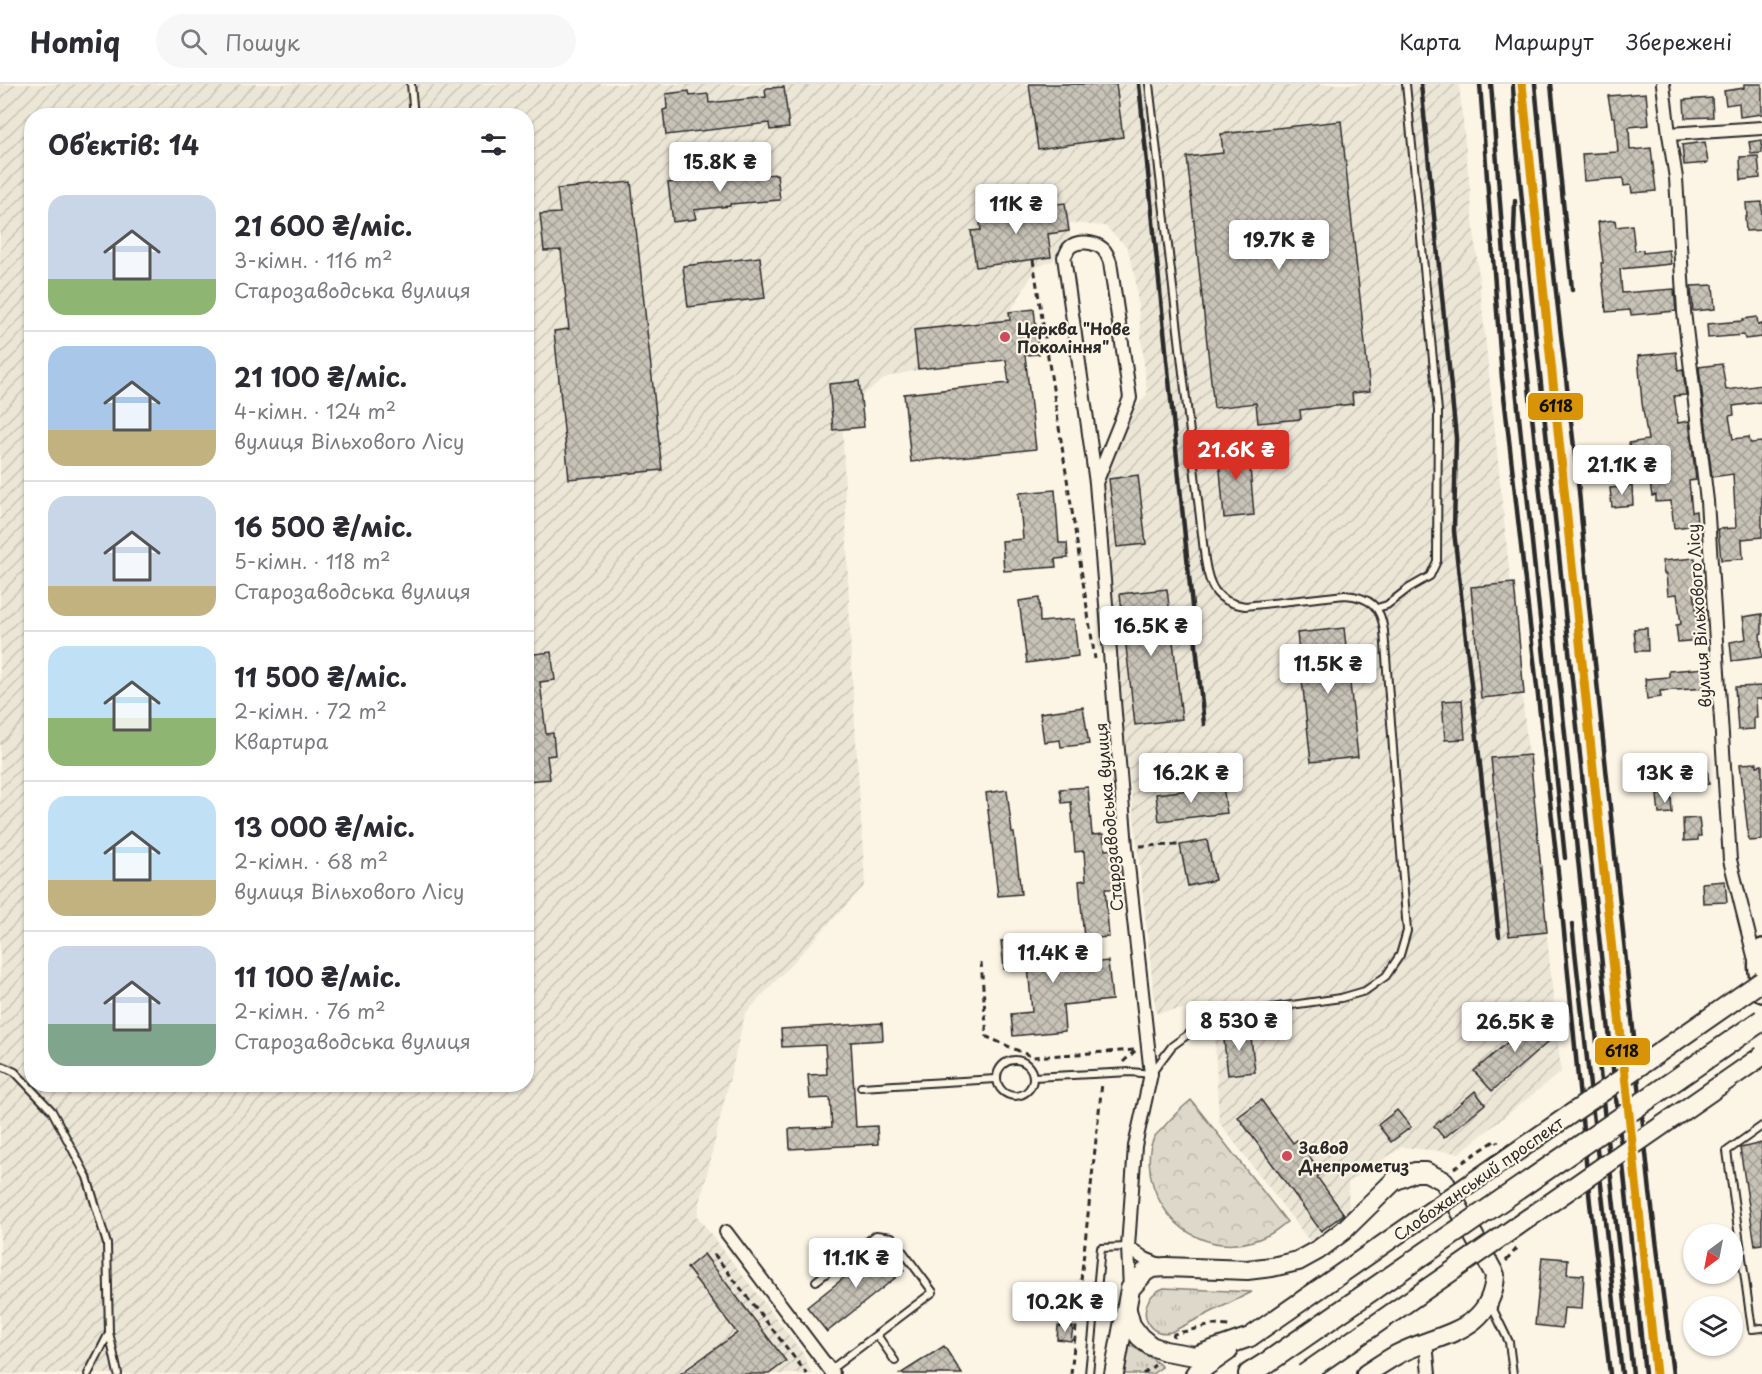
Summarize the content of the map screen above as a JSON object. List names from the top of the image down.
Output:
{
  "streets": {
    "main road": ["Слобожанський проспект"],
    "street": ["вулиця Вільхового Лісу", "Старозаводська вулиця"]
  },
  "crossings": [
    ["вулиця Вільхового Лісу", "Слобожанський проспект"]
  ],
  "places": ["Церква \"Нове Покоління\"", "Завод Днепрометиз"],
  "lines": ["transit line 6118"],
  "north": "bottom left",
  "page": {
    "header": "Homiq",
    "search": "Пошук",
    "nav": ["Карта", "Маршрут", "Збережені"],
    "heading": "Об’єктів: 14",
    "price": [
      "15.8K ₴",
      "11K ₴",
      "19.7K ₴",
      "21.6K ₴",
      "21.1K ₴",
      "16.5K ₴",
      "11.5K ₴",
      "16.2K ₴",
      "13K ₴",
      "11.4K ₴",
      "8 530 ₴",
      "26.5K ₴",
      "11.1K ₴",
      "10.2K ₴"
    ],
    "list": [
      {
        "name": "21 600 ₴/міс.",
        "note": "3-кімн. · 116 m² · Старозаводська вулиця"
      },
      {
        "name": "21 100 ₴/міс.",
        "note": "4-кімн. · 124 m² · вулиця Вільхового Лісу"
      },
      {
        "name": "16 500 ₴/міс.",
        "note": "5-кімн. · 118 m² · Старозаводська вулиця"
      },
      {
        "name": "11 500 ₴/міс.",
        "note": "2-кімн. · 72 m² · Квартира"
      },
      {
        "name": "13 000 ₴/міс.",
        "note": "2-кімн. · 68 m² · вулиця Вільхового Лісу"
      },
      {
        "name": "11 100 ₴/міс.",
        "note": "2-кімн. · 76 m² · Старозаводська вулиця"
      }
    ]
  }
}
